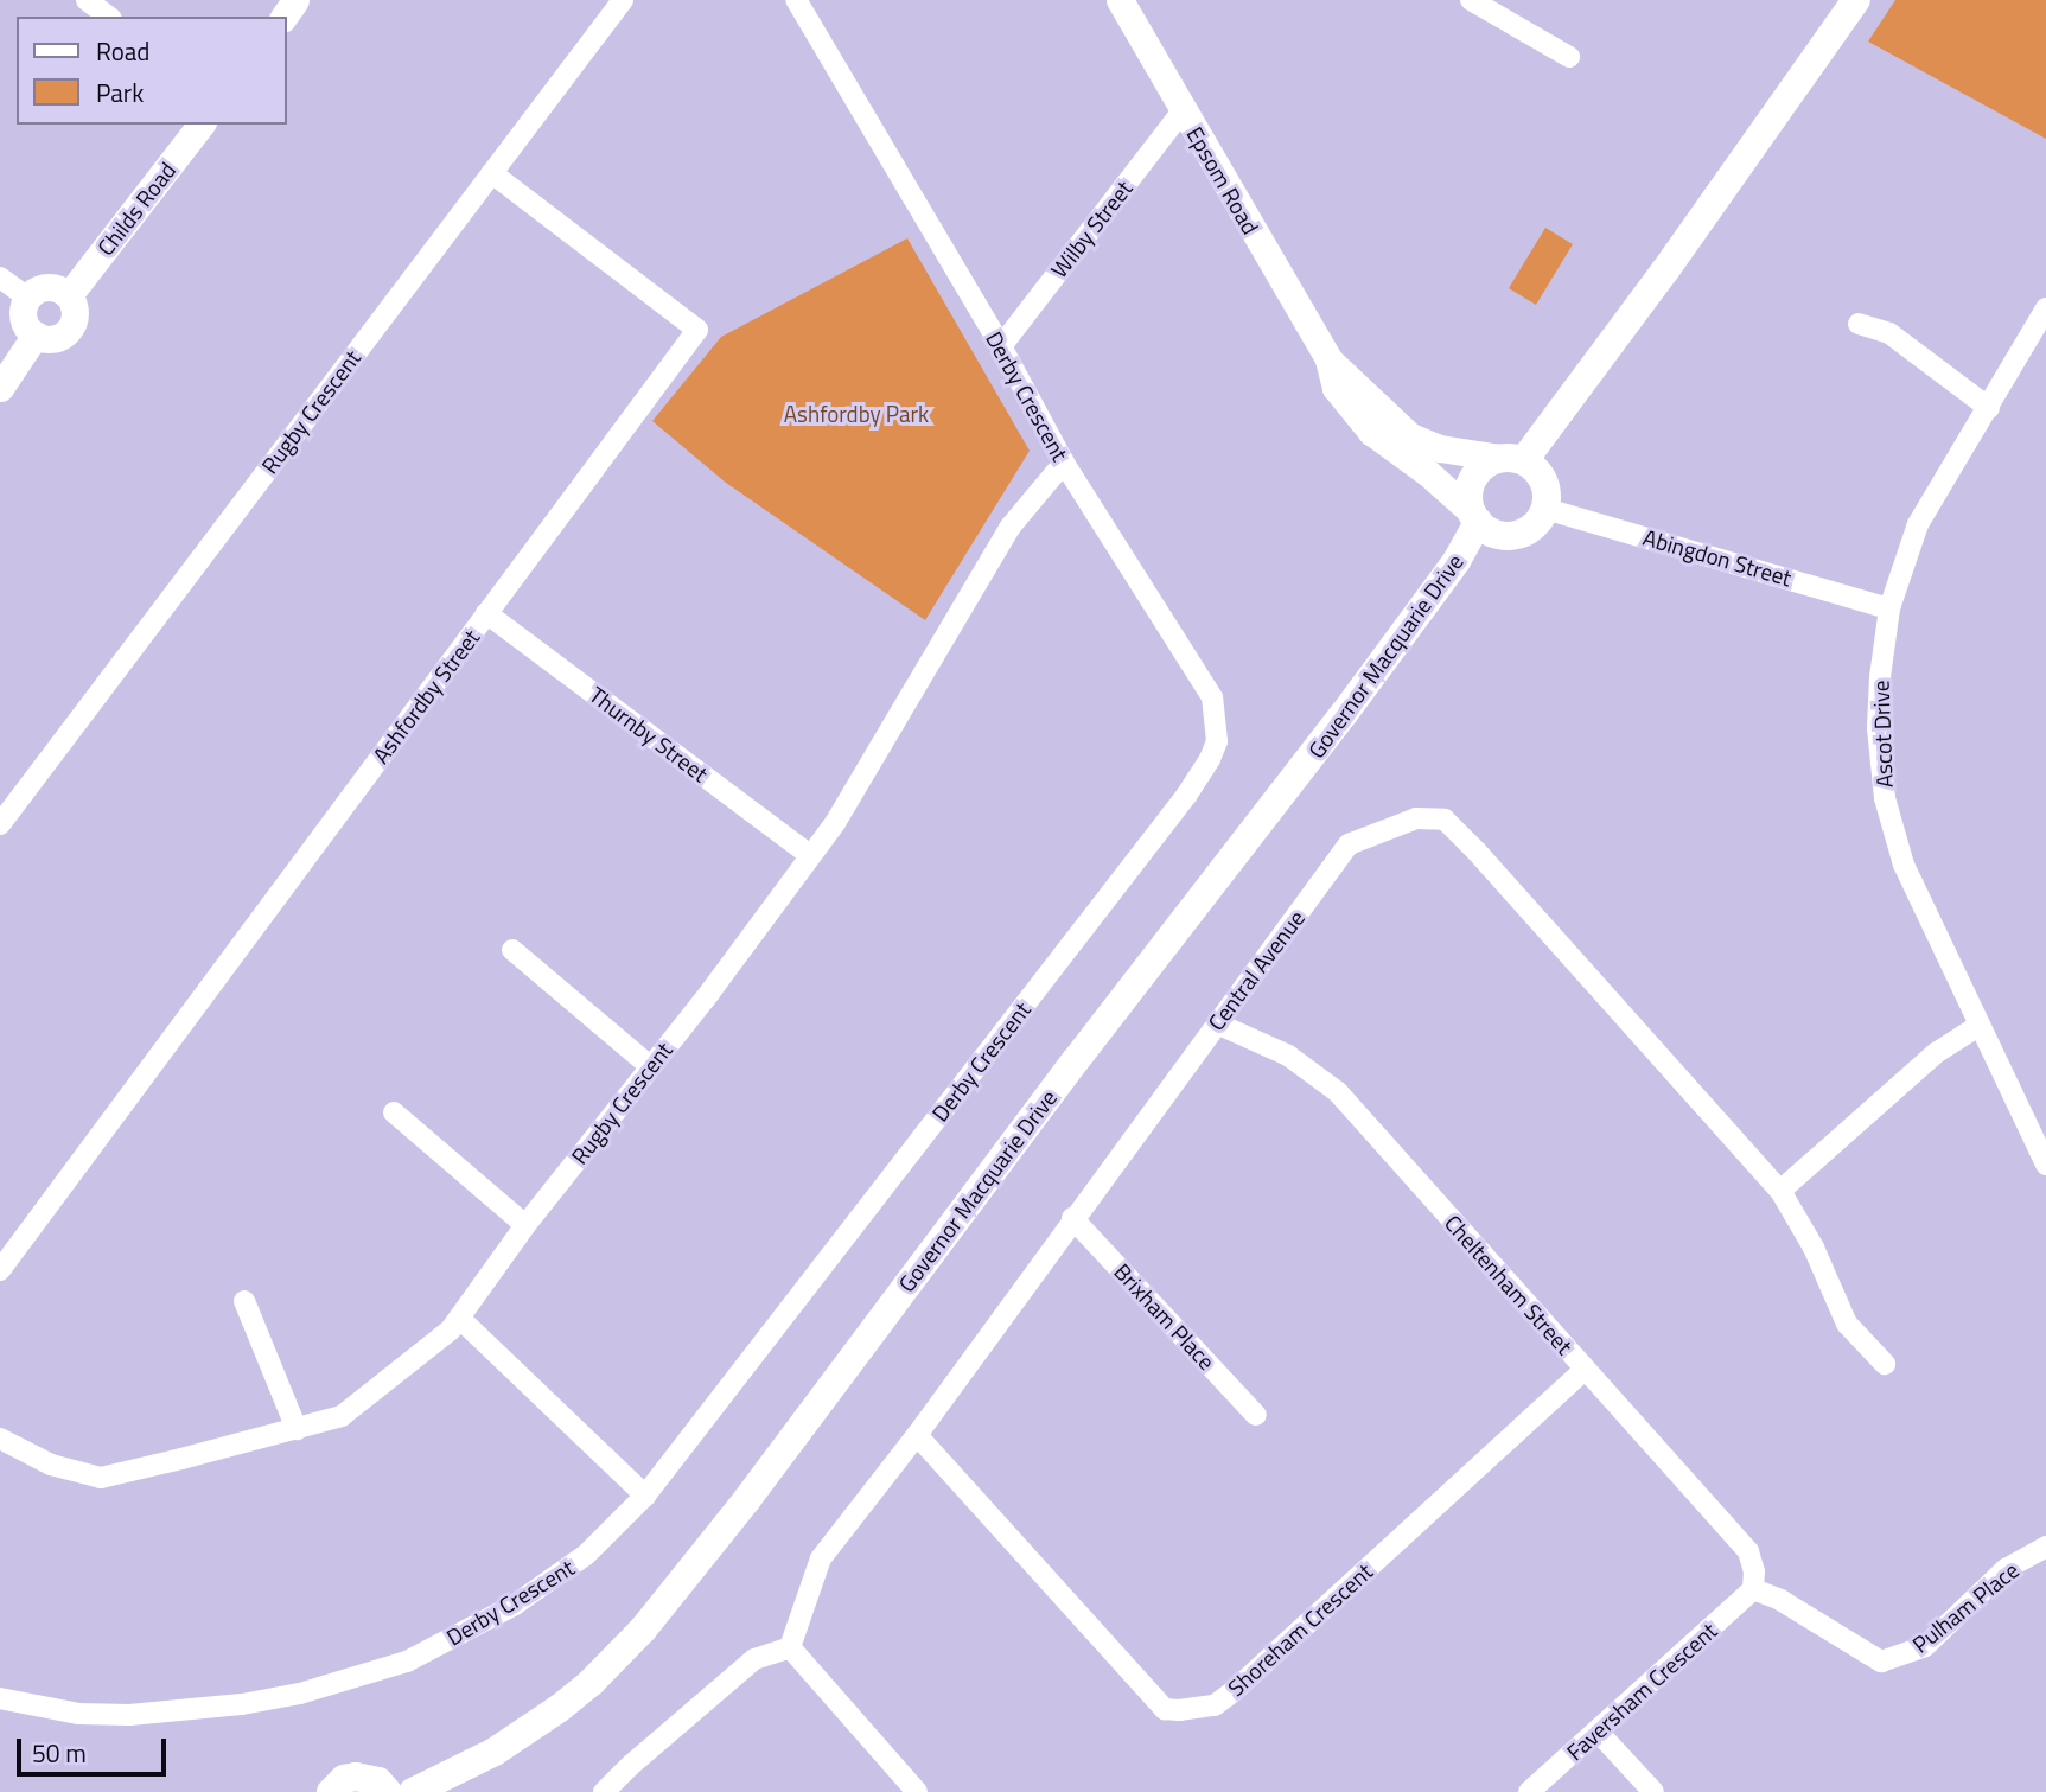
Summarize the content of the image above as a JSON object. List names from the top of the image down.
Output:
{
  "streets": {
    "main road": ["Governor Macquarie Drive"],
    "street": [
      "Epsom Road",
      "Childs Road",
      "Wilby Street",
      "Derby Crescent",
      "Rugby Crescent",
      "Abingdon Street",
      "Ashfordby Street",
      "Thurnby Street",
      "Ascot Drive",
      "Central Avenue",
      "Cheltenham Street",
      "Brixham Place",
      "Pulham Place",
      "Shoreham Crescent",
      "Faversham Crescent"
    ]
  },
  "crossings": [
    ["Epsom Road", "Wilby Street"],
    ["Epsom Road", "Abingdon Street"],
    ["Epsom Road", "Governor Macquarie Drive"],
    ["Wilby Street", "Derby Crescent"],
    ["Derby Crescent", "Rugby Crescent"],
    ["Rugby Crescent", "Ashfordby Street"],
    ["Rugby Crescent", "Thurnby Street"],
    ["Abingdon Street", "Governor Macquarie Drive"],
    ["Abingdon Street", "Ascot Drive"],
    ["Ashfordby Street", "Thurnby Street"],
    ["Central Avenue", "Cheltenham Street"],
    ["Central Avenue", "Brixham Place"],
    ["Central Avenue", "Shoreham Crescent"],
    ["Cheltenham Street", "Pulham Place"],
    ["Cheltenham Street", "Shoreham Crescent"],
    ["Cheltenham Street", "Faversham Crescent"],
    ["Pulham Place", "Faversham Crescent"]
  ],
  "parks": ["Ashfordby Park"],
  "legend": ["Road", "Park"],
  "scale_bar": "50 m"
}
